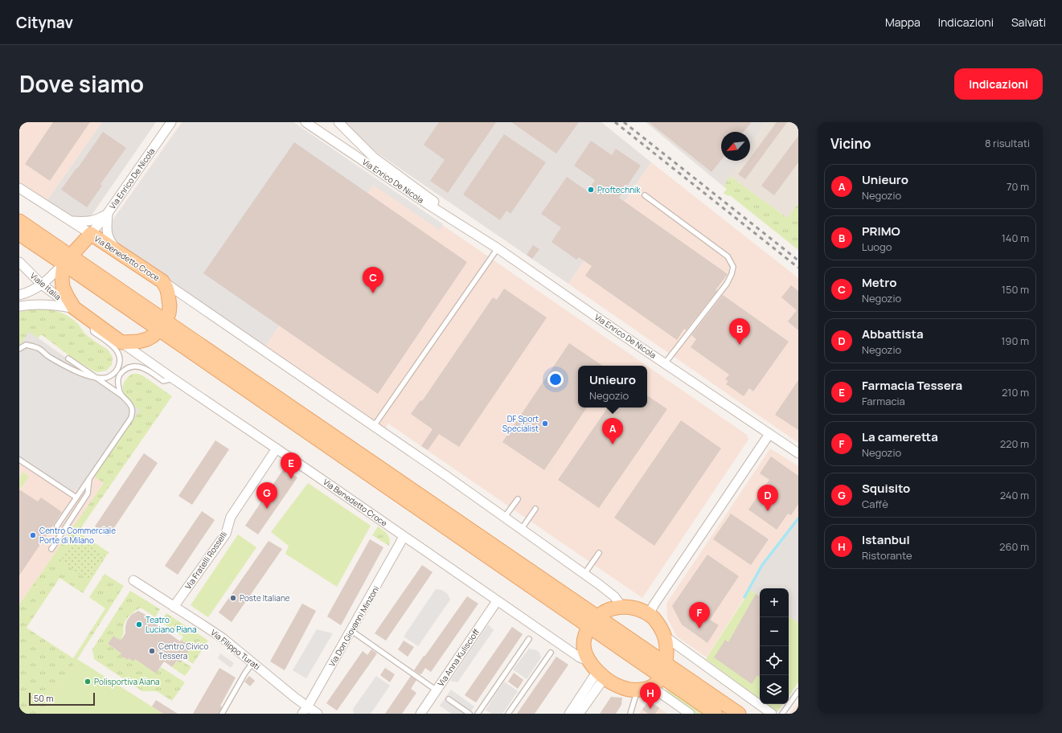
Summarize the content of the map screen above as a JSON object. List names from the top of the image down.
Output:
{
  "streets": {
    "main road": ["Via Benedetto Croce"],
    "street": [
      "Via Enrico De Nicola",
      "Viale Italia",
      "Via Fratelli Rosselli",
      "Via Don Giovanni Minzoni",
      "Via Filippo Turati",
      "Via Anna Kuliscioff"
    ]
  },
  "crossings": [
    ["Via Enrico De Nicola", "Via Benedetto Croce"],
    ["Via Benedetto Croce", "Viale Italia"],
    ["Via Benedetto Croce", "Via Fratelli Rosselli"],
    ["Via Benedetto Croce", "Via Don Giovanni Minzoni"],
    ["Via Benedetto Croce", "Via Anna Kuliscioff"],
    ["Via Fratelli Rosselli", "Via Filippo Turati"],
    ["Via Don Giovanni Minzoni", "Via Filippo Turati"]
  ],
  "places": [
    "Proftechnik",
    "DF Sport Specialist",
    "Centro Commerciale Porte di Milano",
    "Poste Italiane",
    "Teatro Luciano Piana",
    "Centro Civico Tessera",
    "Polisportiva Aiana"
  ],
  "scale_bar": "50 m",
  "north": "bottom left",
  "page": {
    "header": "Citynav",
    "nav": ["Mappa", "Indicazioni", "Salvati"],
    "title": "Dove siamo",
    "buttons": "Indicazioni",
    "heading": ["Vicino", "8 risultati"],
    "list": [
      {
        "mark": "A",
        "name": "Unieuro",
        "note": "Negozio",
        "value": "70 m"
      },
      {
        "mark": "B",
        "name": "PRIMO",
        "note": "Luogo",
        "value": "140 m"
      },
      {
        "mark": "C",
        "name": "Metro",
        "note": "Negozio",
        "value": "150 m"
      },
      {
        "mark": "D",
        "name": "Abbattista",
        "note": "Negozio",
        "value": "190 m"
      },
      {
        "mark": "E",
        "name": "Farmacia Tessera",
        "note": "Farmacia",
        "value": "210 m"
      },
      {
        "mark": "F",
        "name": "La cameretta",
        "note": "Negozio",
        "value": "220 m"
      },
      {
        "mark": "G",
        "name": "Squisito",
        "note": "Caffè",
        "value": "240 m"
      },
      {
        "mark": "H",
        "name": "Istanbul",
        "note": "Ristorante",
        "value": "260 m"
      }
    ],
    "pins": [
      "C",
      "B",
      "A",
      "E",
      "G",
      "D",
      "F",
      "H"
    ],
    "popup": ["Unieuro", "Negozio"],
    "map_buttons": ["+", "−"],
    "scale": "50 m"
  }
}
